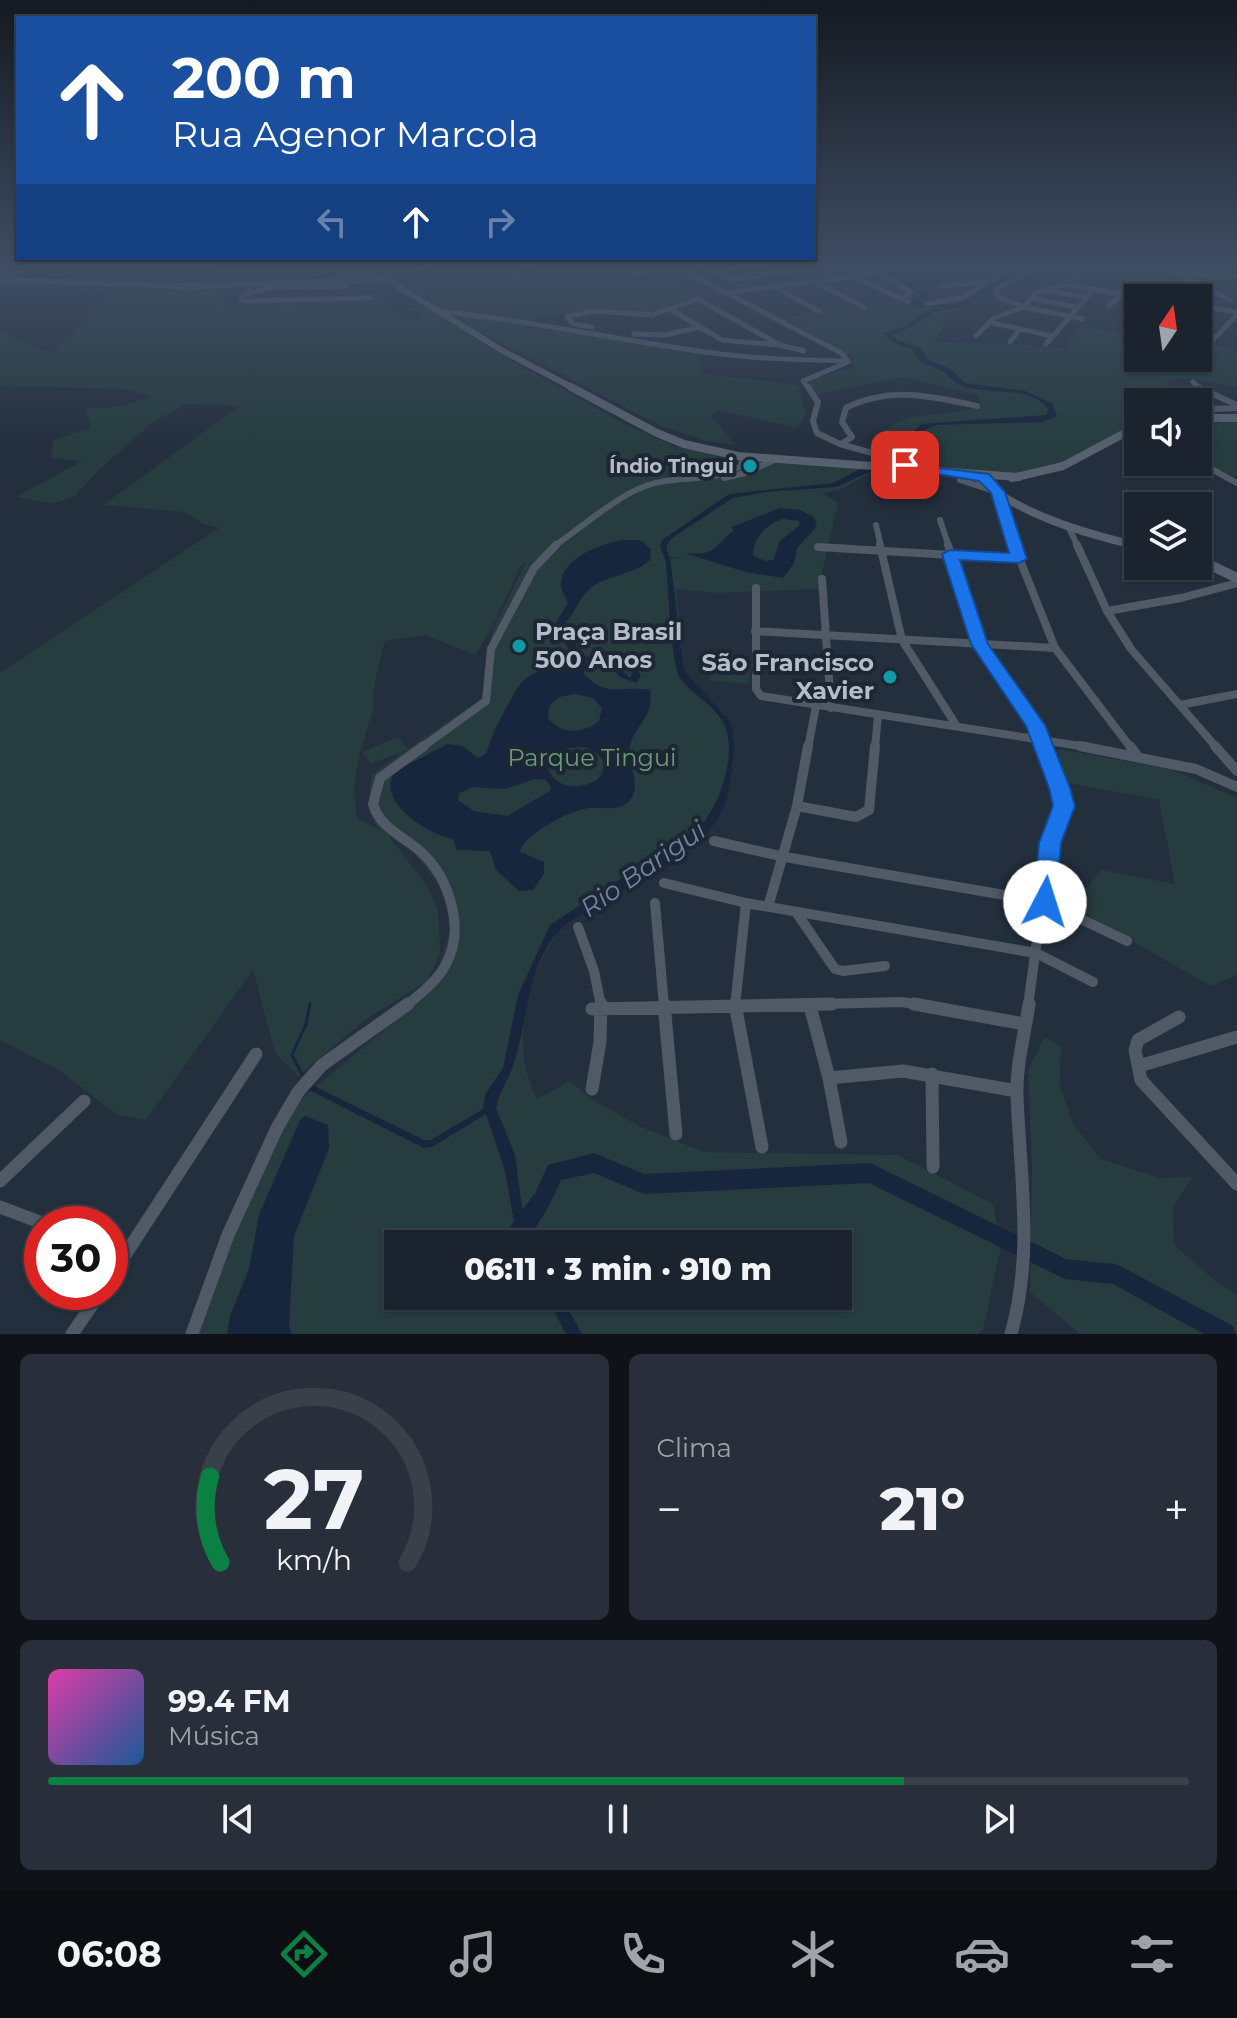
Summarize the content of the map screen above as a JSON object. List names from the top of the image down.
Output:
{
  "water": ["Rio Barigui"],
  "parks": ["Parque Tingui"],
  "places": ["Índio Tingui", "Praça Brasil 500 Anos", "São Francisco Xavier"],
  "north": "top",
  "page": {
    "turn": ["200 m", "Rua Agenor Marcola"],
    "limit": "30",
    "trip": "06:11 · 3 min · 910 m",
    "tile": "Clima",
    "heat": ["−", "21°", "+"],
    "song": ["99.4 FM", "Música"],
    "tabs": "06:08",
    "gauge": ["27", "km/h"]
  }
}
